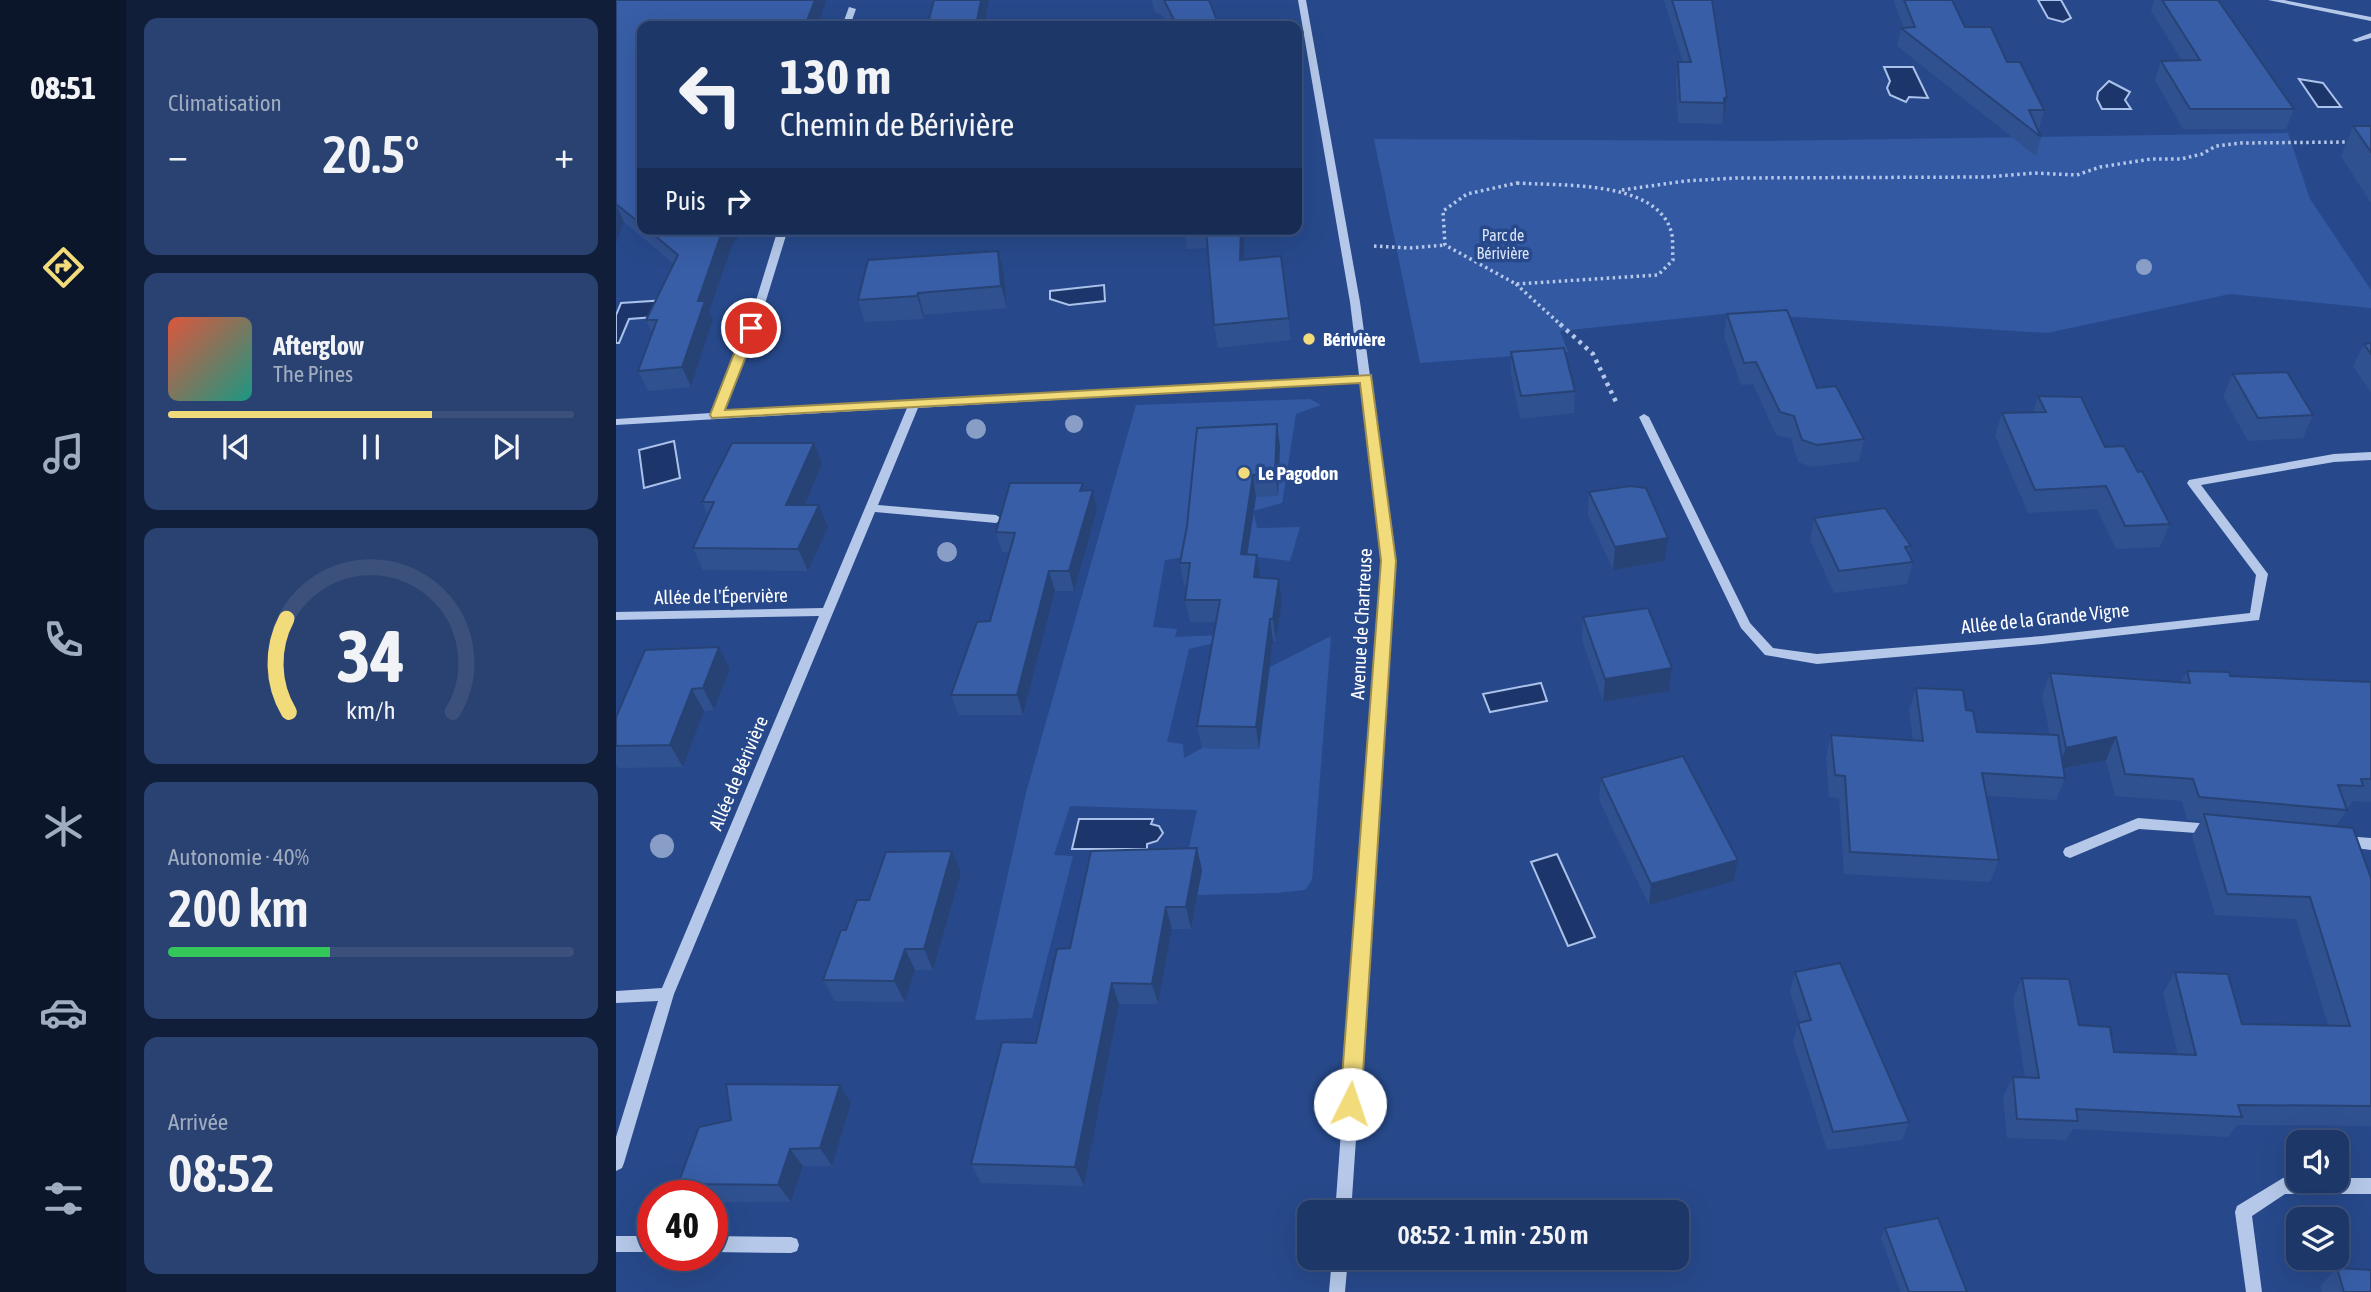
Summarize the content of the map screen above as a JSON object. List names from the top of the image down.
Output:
{
  "streets": {
    "street": [
      "Allée de l'Épervière",
      "Allée de la Grande Vigne",
      "Avenue de Chartreuse",
      "Allée de Bérivière"
    ]
  },
  "crossings": [
    ["Allée de l'Épervière", "Allée de Bérivière"]
  ],
  "parks": ["Parc de Bérivière"],
  "places": ["Bérivière", "Le Pagodon"],
  "page": {
    "tabs": "08:51",
    "tile": [
      "Climatisation",
      ["Autonomie · 40%", "200 km"],
      ["Arrivée", "08:52"]
    ],
    "turn": ["130 m", "Chemin de Bérivière"],
    "heat": ["−", "20.5°", "+"],
    "then": "Puis",
    "song": ["Afterglow", "The Pines"],
    "limit": "40",
    "trip": "08:52 · 1 min · 250 m",
    "gauge": ["34", "km/h"]
  }
}
